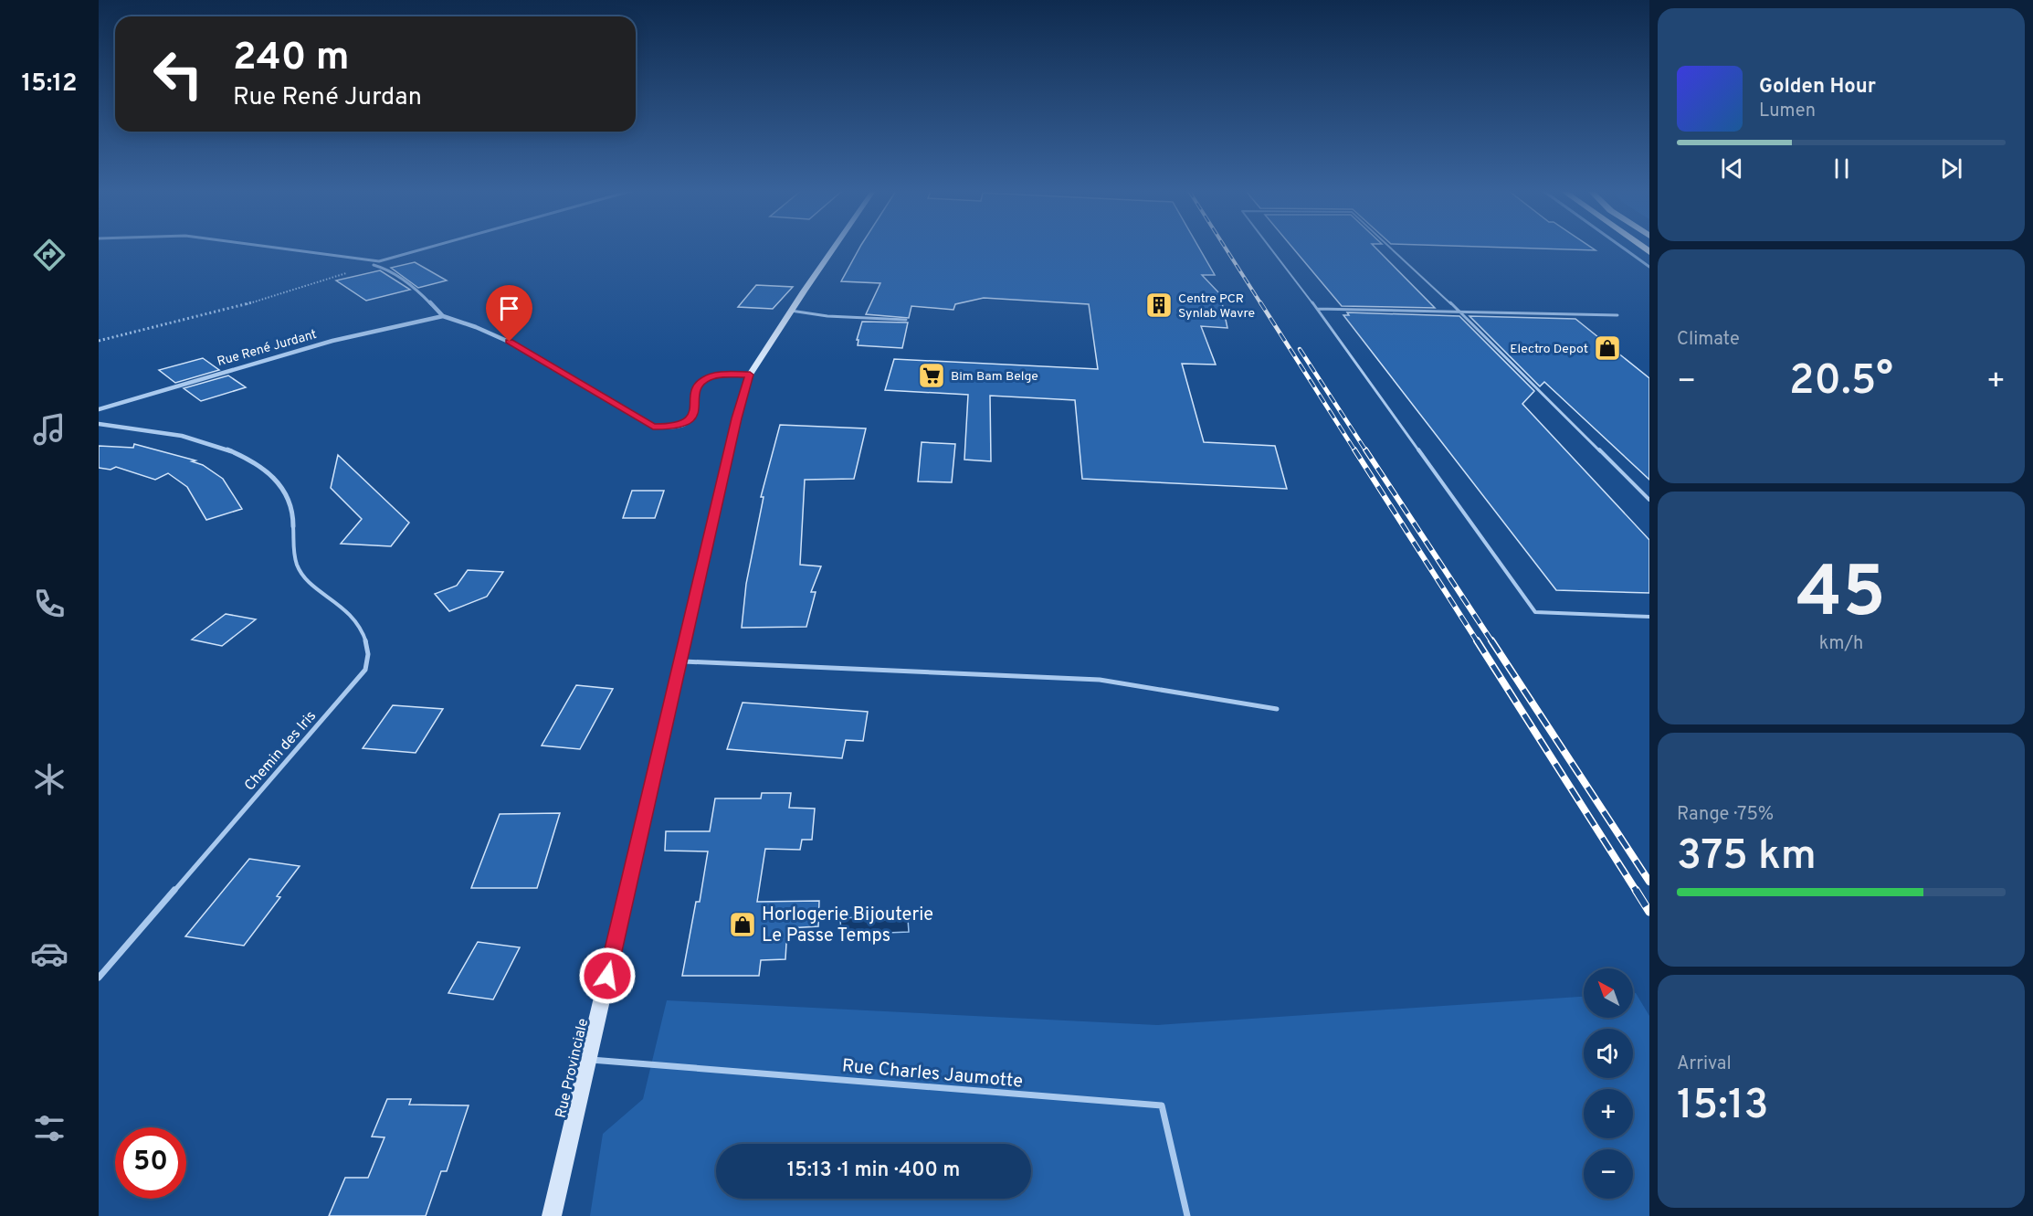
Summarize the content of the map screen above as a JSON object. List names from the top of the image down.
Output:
{
  "streets": {
    "main road": ["Rue Provinciale"],
    "street": ["Rue René Jurdant"],
    "lane": ["Chemin des Iris", "Rue Charles Jaumotte"]
  },
  "crossings": [
    ["Rue Provinciale", "Rue Charles Jaumotte"]
  ],
  "places": {
    "building": ["Centre PCR Synlab Wavre"],
    "shop": ["Electro Depot", "Horlogerie Bijouterie Le Passe Temps"],
    "supermarket": ["Bim Bam Belge"]
  },
  "north": "top left",
  "page": {
    "tabs": "15:12",
    "turn": ["240 m", "Rue René Jurdan"],
    "song": ["Golden Hour", "Lumen"],
    "tile": [
      "Climate",
      ["45", "km/h"],
      ["Range · 75%", "375 km"],
      ["Arrival", "15:13"]
    ],
    "heat": ["−", "20.5°", "+"],
    "map_buttons": ["+", "−"],
    "limit": "50",
    "trip": "15:13 · 1 min · 400 m"
  }
}
